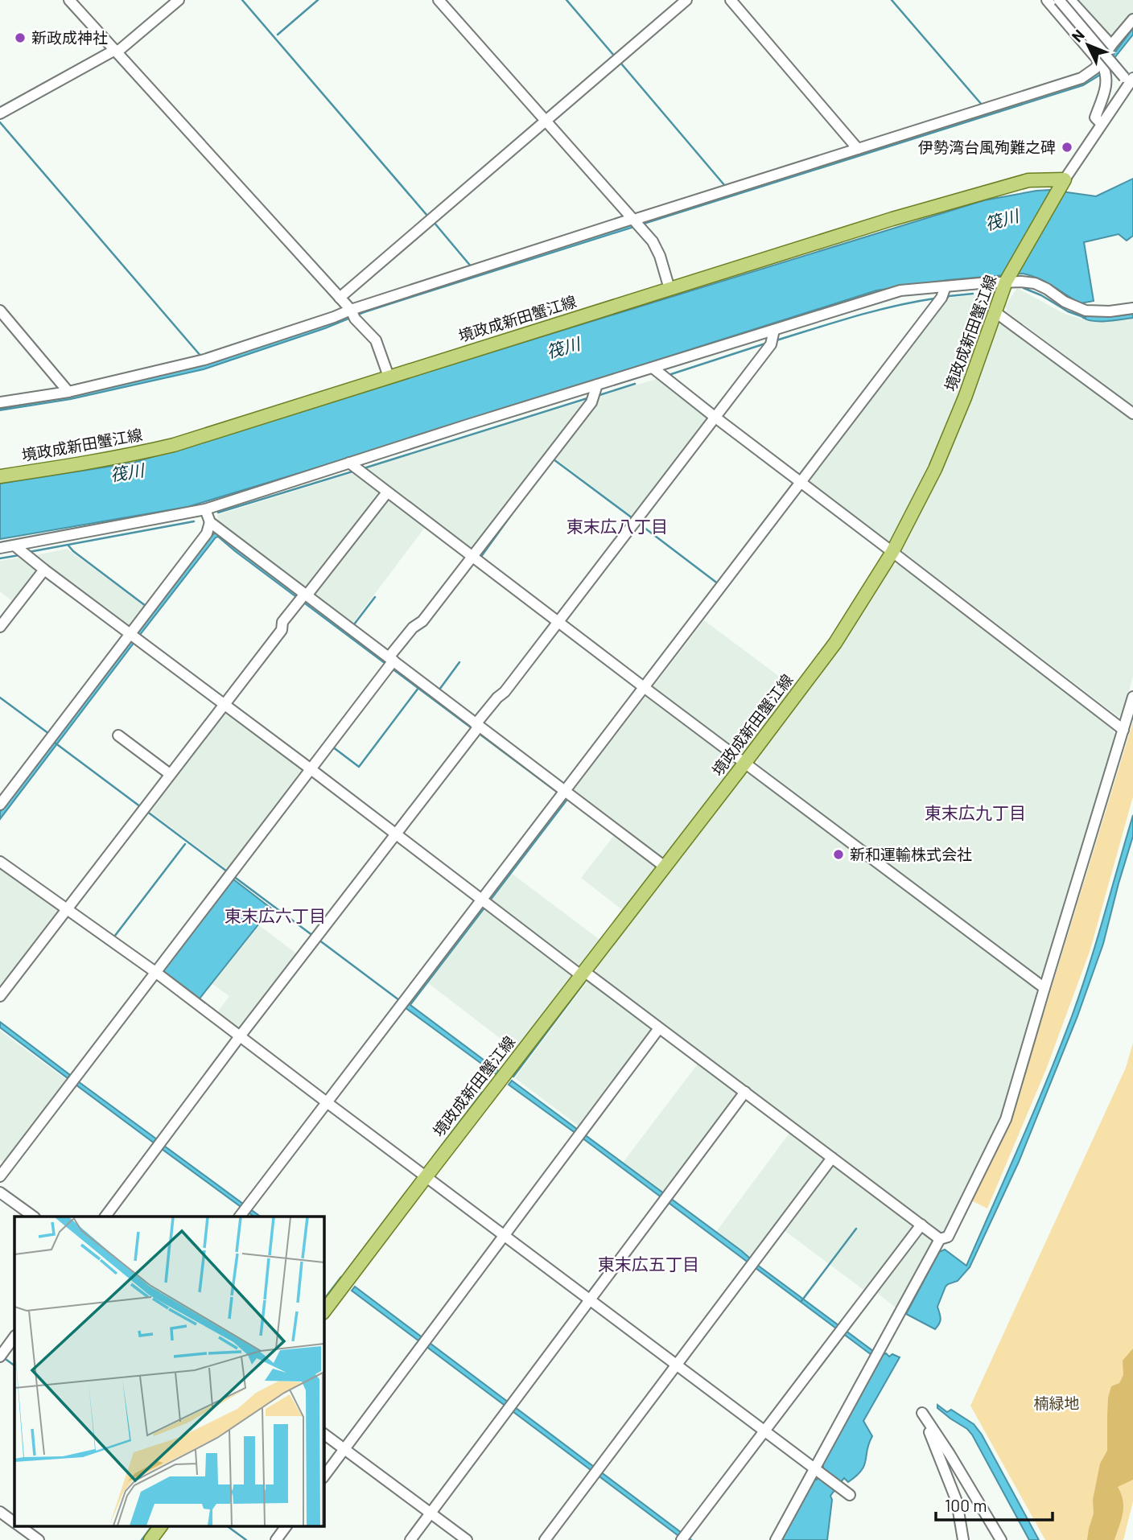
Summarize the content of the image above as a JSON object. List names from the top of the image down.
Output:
{
  "streets": {
    "main road": ["境政成新田蟹江線"]
  },
  "districts": [
    "東末広八丁目",
    "東末広九丁目",
    "東末広六丁目",
    "東末広五丁目"
  ],
  "water": ["筏川"],
  "parks": ["楠緑地"],
  "places": ["新政成神社", "伊勢湾台風殉難之碑", "新和運輸株式会社"],
  "scale_bar": "100 m",
  "north": "top left"
}
